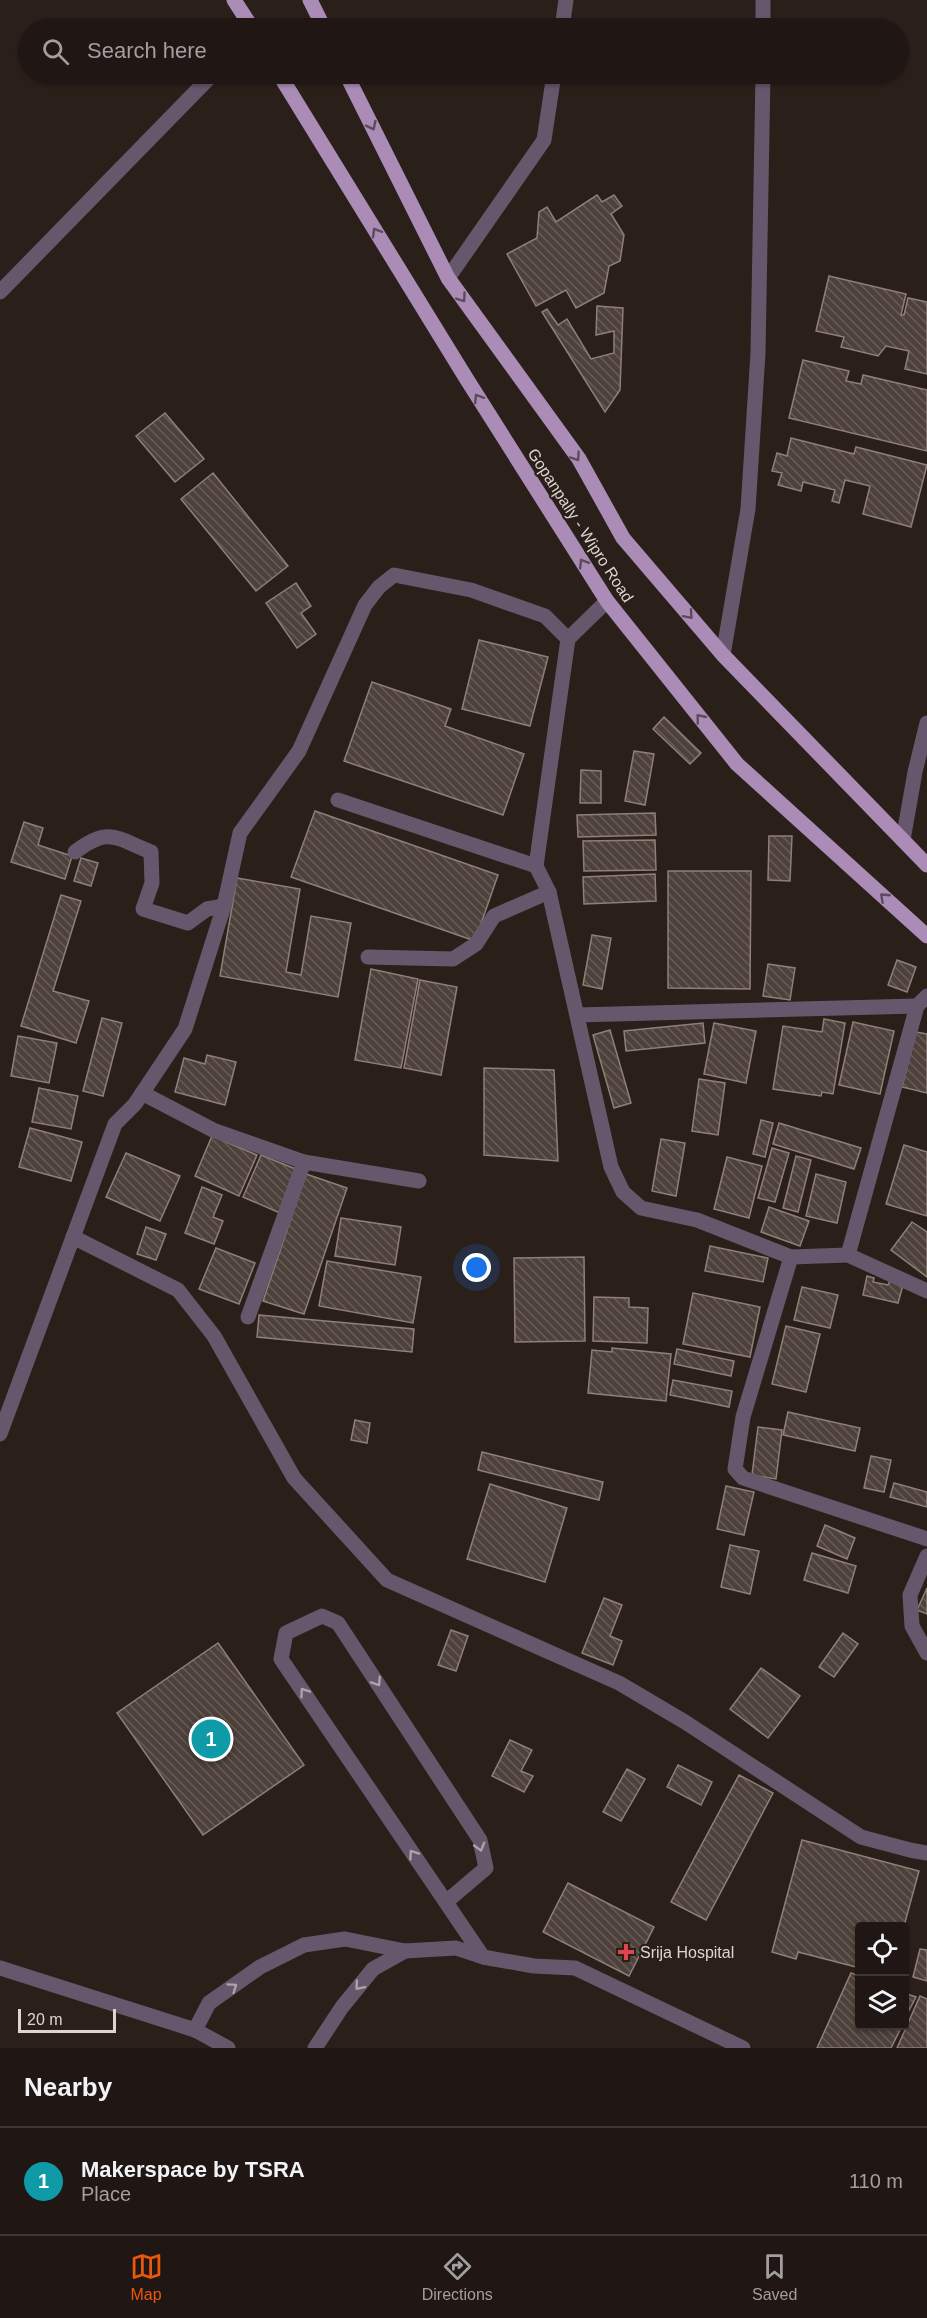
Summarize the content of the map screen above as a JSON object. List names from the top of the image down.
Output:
{
  "streets": {
    "main road": ["Gopanpally - Wipro Road"]
  },
  "places": {
    "health": ["Srija Hospital"]
  },
  "scale_bar": "20 m",
  "page": {
    "search": "Search here",
    "pins": "1",
    "scale": "20 m",
    "heading": "Nearby",
    "list": [
      {
        "mark": "1",
        "name": "Makerspace by TSRA",
        "note": "Place",
        "value": "110 m"
      }
    ],
    "nav": ["Map", "Directions", "Saved"]
  }
}
